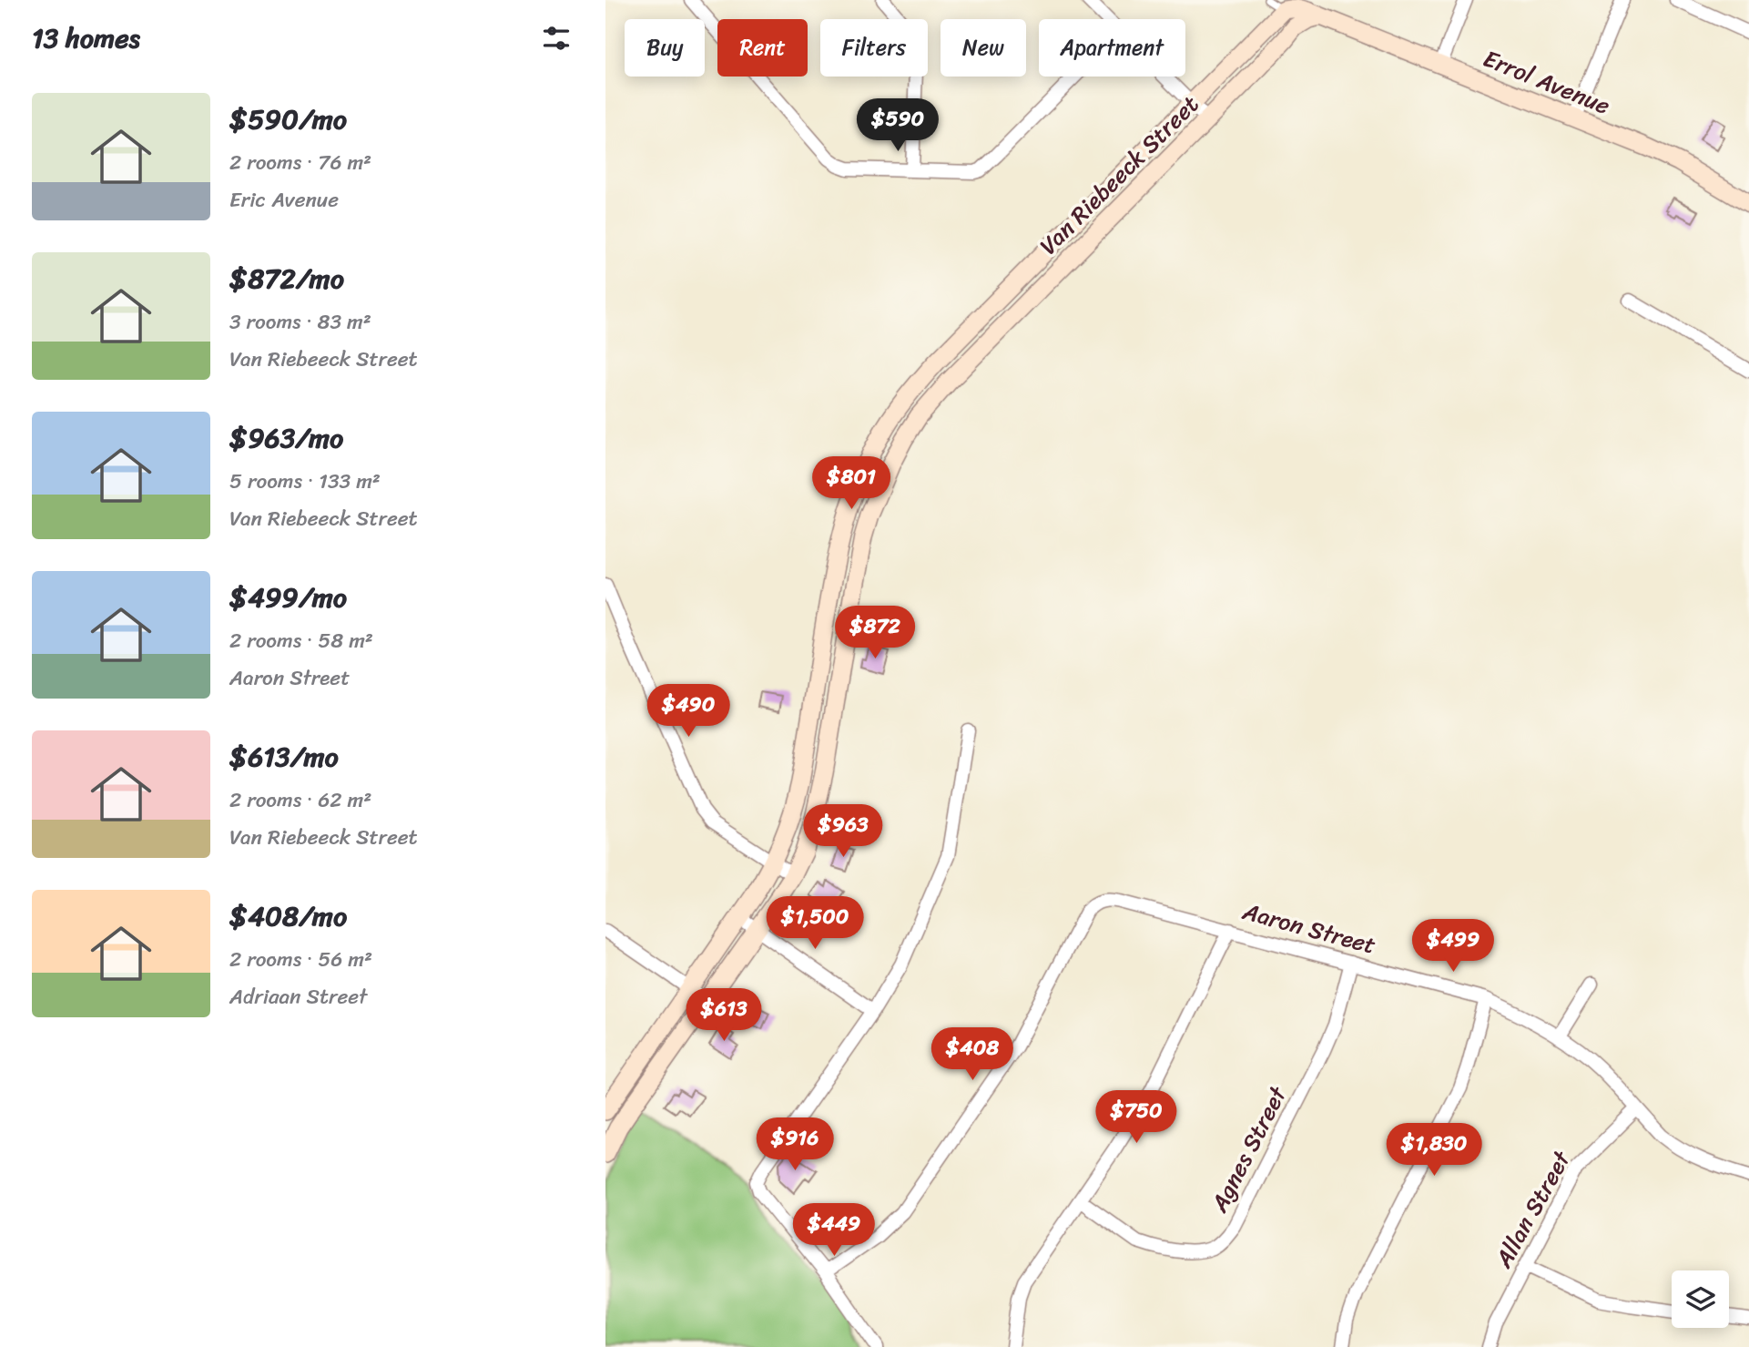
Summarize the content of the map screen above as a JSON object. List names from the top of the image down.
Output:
{
  "streets": {
    "street": [
      "Errol Avenue",
      "Van Riebeeck Street",
      "Aaron Street",
      "Agnes Street",
      "Allan Street"
    ]
  },
  "crossings": [
    ["Errol Avenue", "Van Riebeeck Street"],
    ["Aaron Street", "Agnes Street"],
    ["Aaron Street", "Allan Street"]
  ],
  "page": {
    "heading": "13 homes",
    "chip": [
      "Buy",
      "Rent",
      "Filters",
      "New",
      "Apartment"
    ],
    "list": [
      {
        "name": "$590/mo",
        "note": "2 rooms · 76 m² · Eric Avenue"
      },
      {
        "name": "$872/mo",
        "note": "3 rooms · 83 m² · Van Riebeeck Street"
      },
      {
        "name": "$963/mo",
        "note": "5 rooms · 133 m² · Van Riebeeck Street"
      },
      {
        "name": "$499/mo",
        "note": "2 rooms · 58 m² · Aaron Street"
      },
      {
        "name": "$613/mo",
        "note": "2 rooms · 62 m² · Van Riebeeck Street"
      },
      {
        "name": "$408/mo",
        "note": "2 rooms · 56 m² · Adriaan Street"
      }
    ],
    "price": [
      "$590",
      "$801",
      "$872",
      "$490",
      "$963",
      "$1,500",
      "$499",
      "$613",
      "$408",
      "$750",
      "$916",
      "$1,830",
      "$449"
    ]
  }
}
